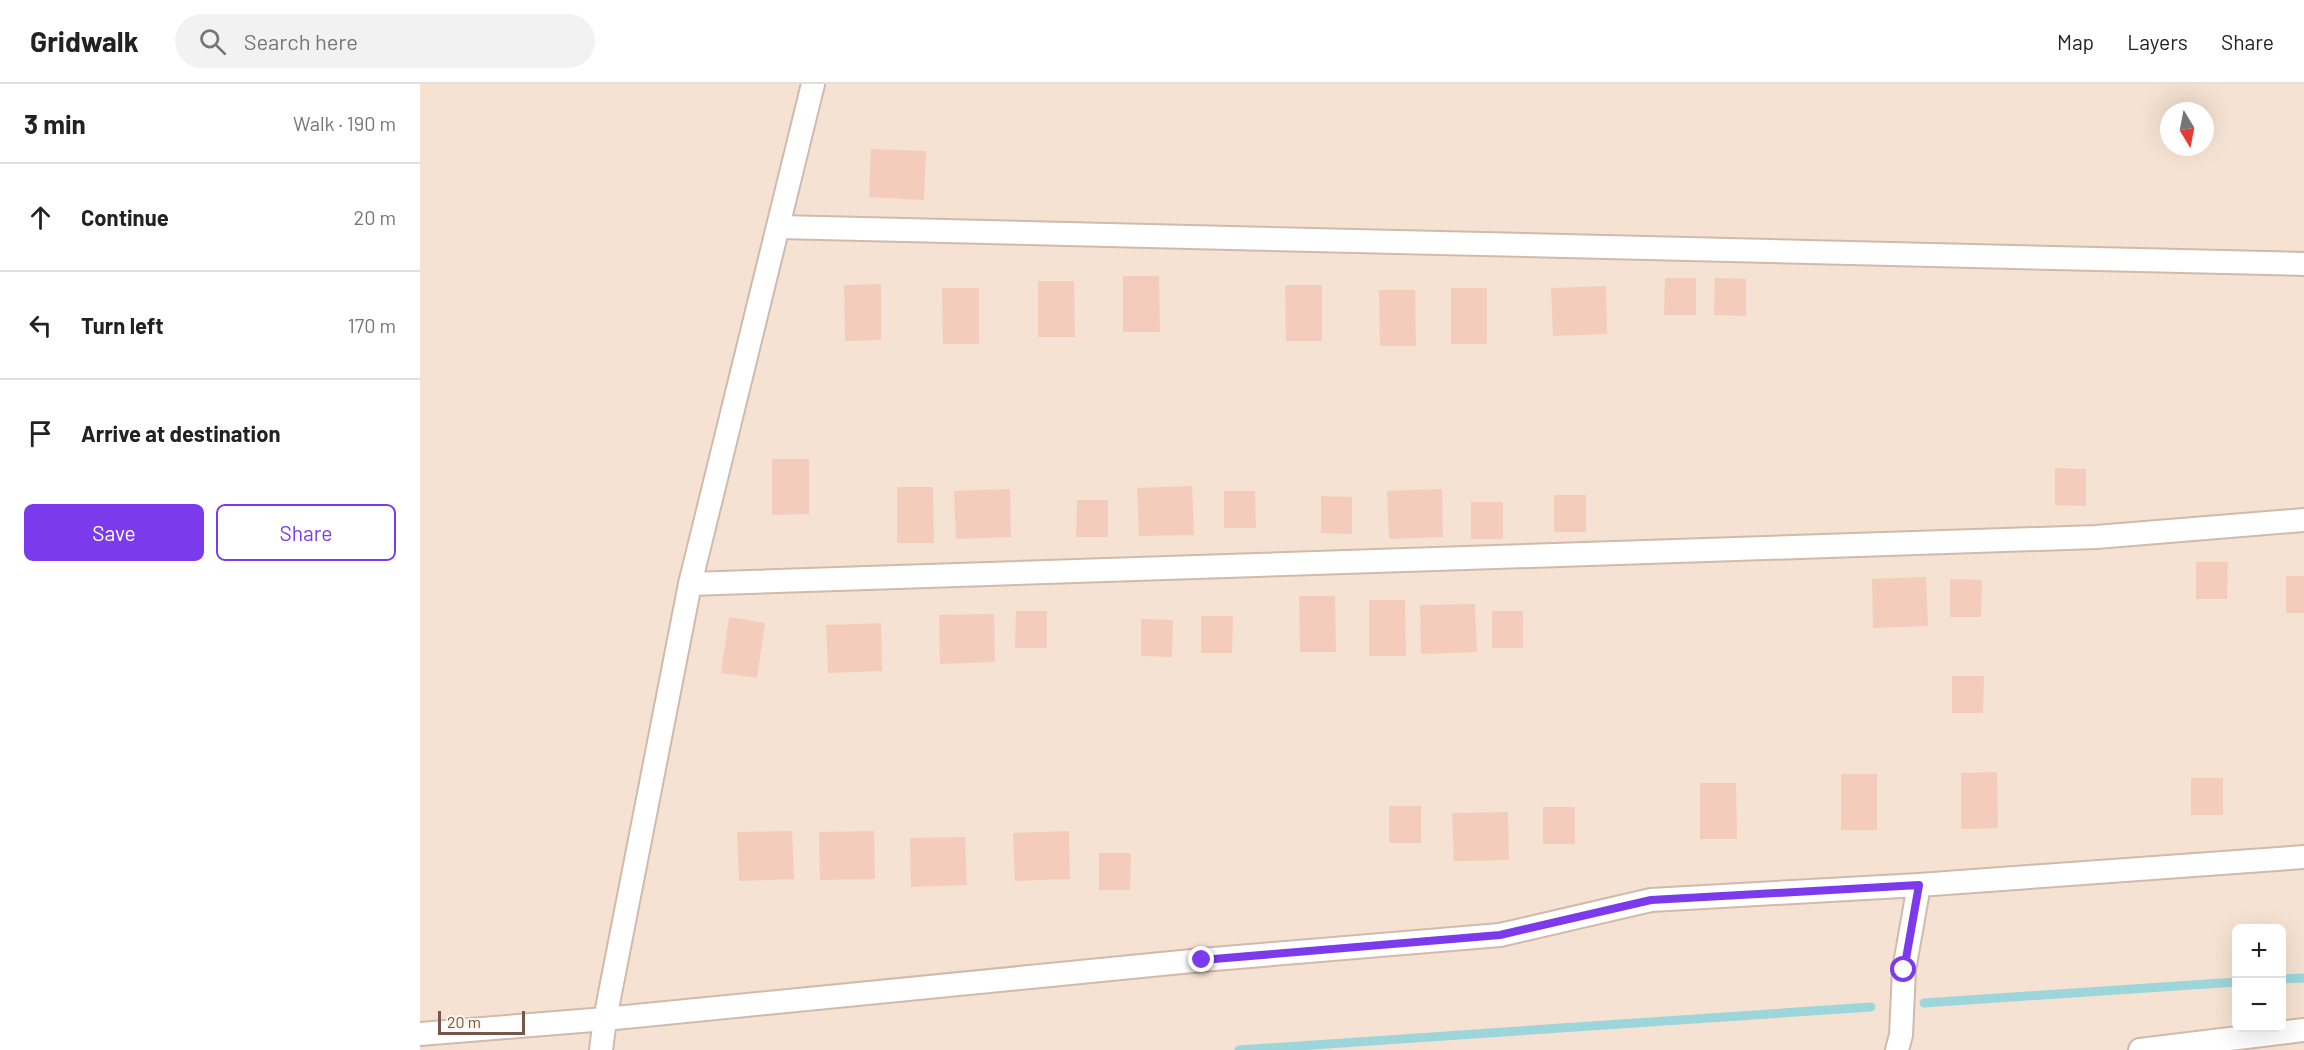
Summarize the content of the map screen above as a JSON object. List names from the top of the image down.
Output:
{
  "scale_bar": "20 m",
  "north": "bottom",
  "page": {
    "header": "Gridwalk",
    "search": "Search here",
    "nav": ["Map", "Layers", "Share"],
    "heading": ["3 min", "Walk · 190 m"],
    "list": [
      ["Continue", "20 m"],
      ["Turn left", "170 m"],
      "Arrive at destination"
    ],
    "buttons": ["Save", "Share"],
    "map_buttons": ["+", "−"],
    "scale": "20 m"
  }
}
